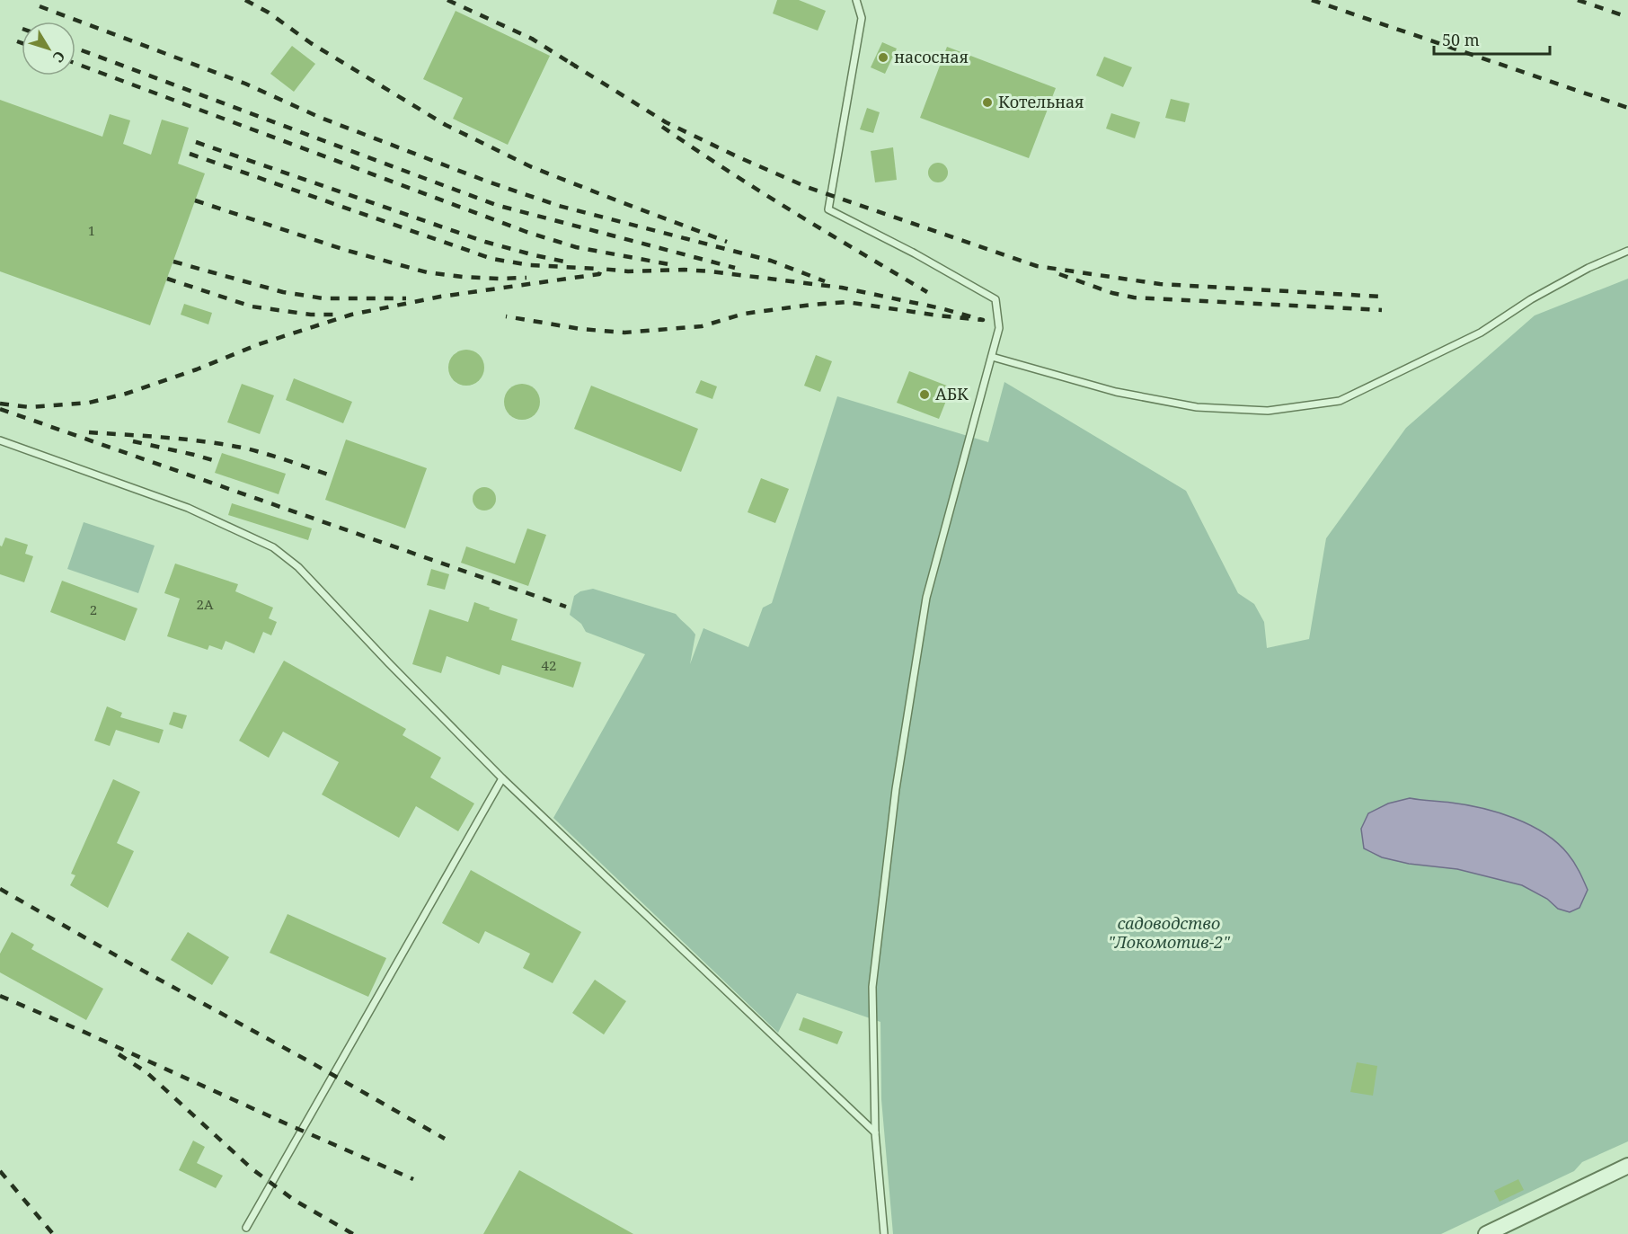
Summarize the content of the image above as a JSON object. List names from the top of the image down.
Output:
{
  "parks": ["садоводство \"Локомотив-2\""],
  "places": ["насосная", "Котельная", "АБК"],
  "house_numbers": [
    "1",
    "2А",
    "2",
    "42"
  ],
  "scale_bar": "50 m",
  "north": "bottom right"
}
